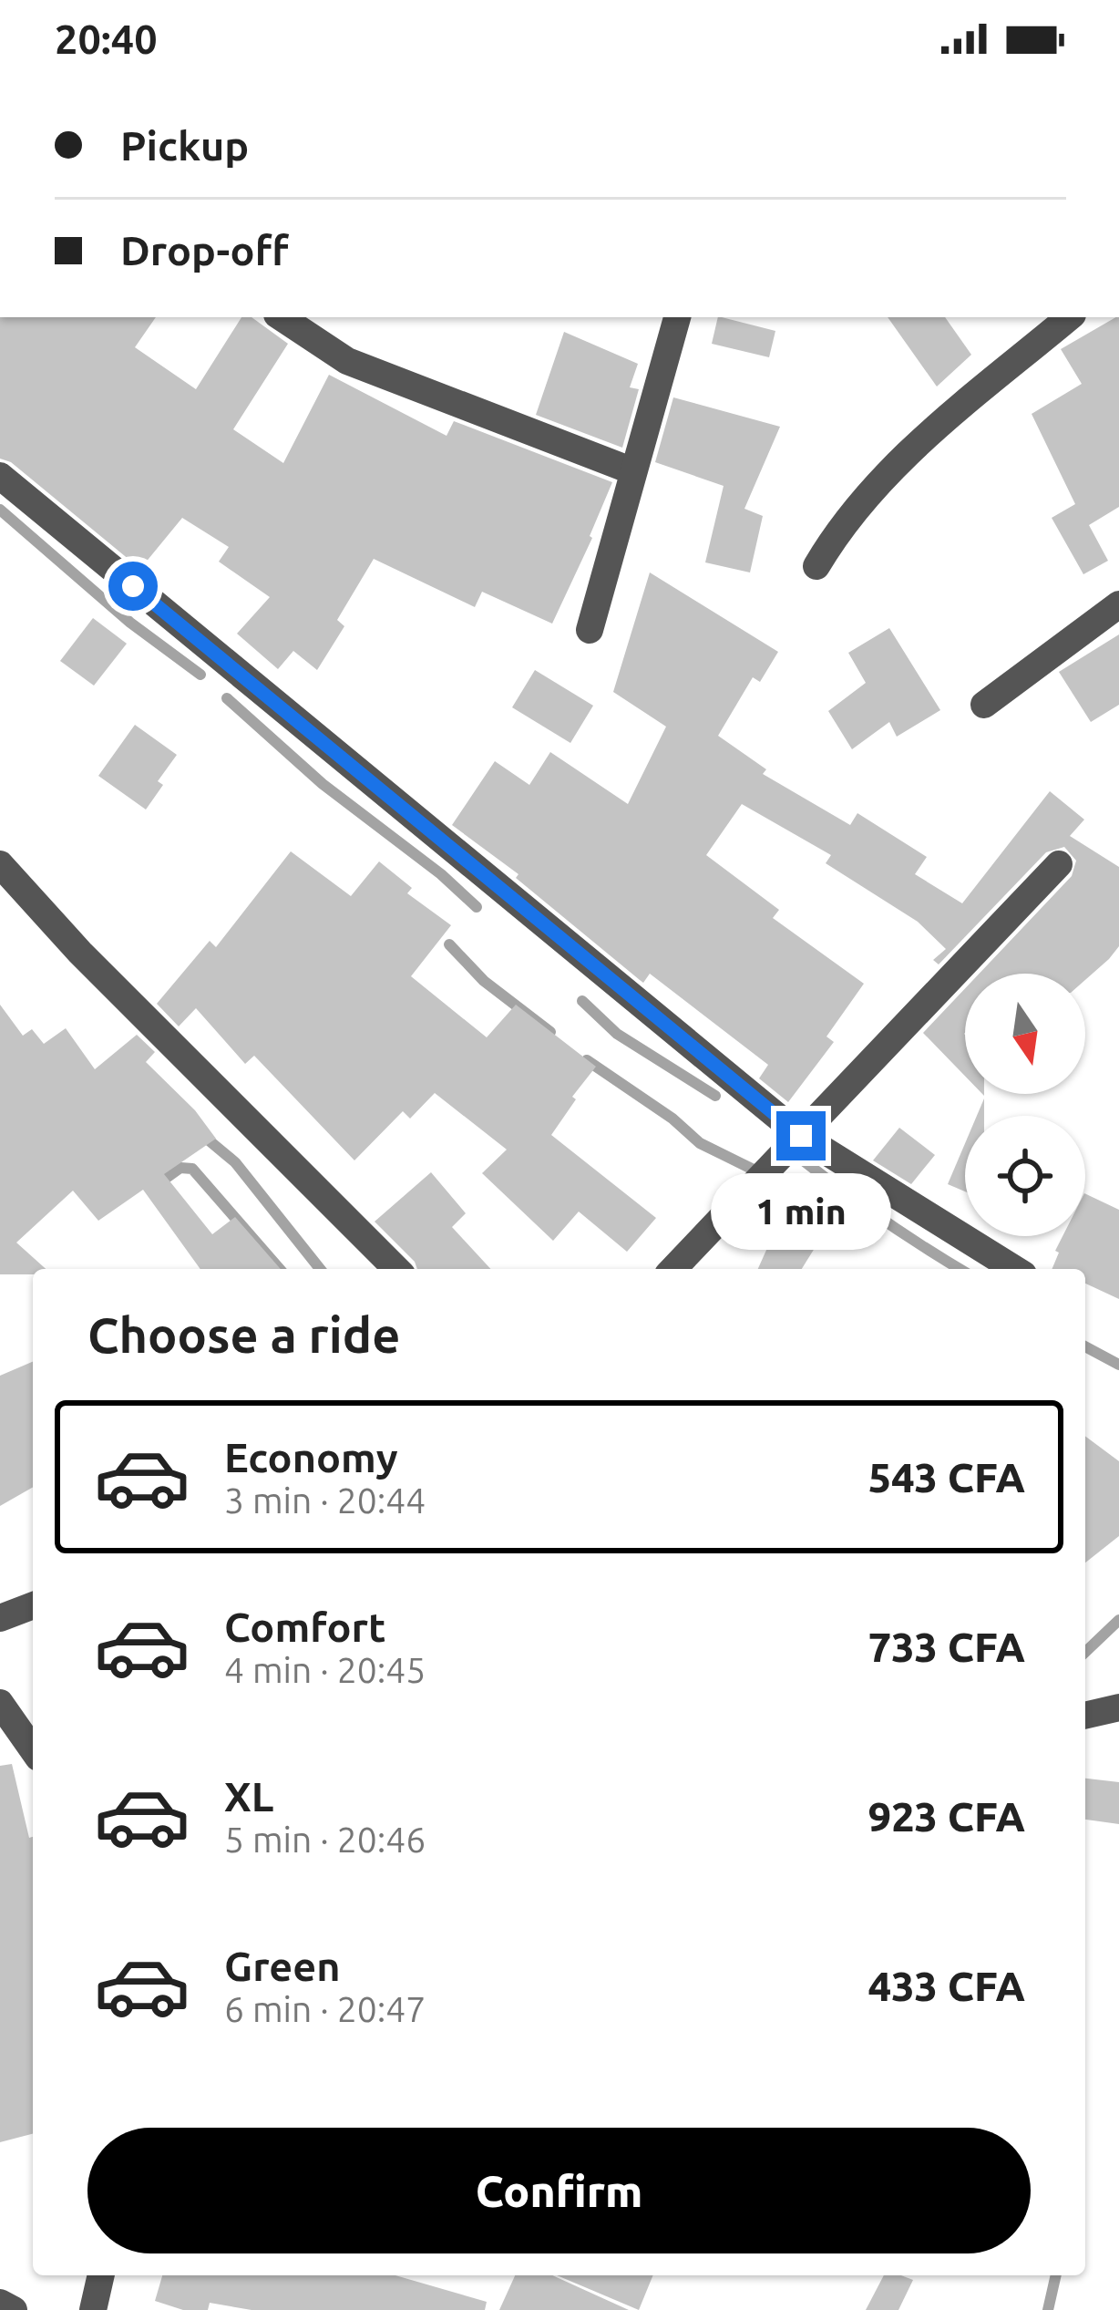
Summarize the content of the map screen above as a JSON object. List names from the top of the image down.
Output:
{
  "north": "bottom",
  "page": {
    "status": "20:40",
    "banner": ["Pickup", "Drop-off"],
    "bubble": "1 min",
    "heading": "Choose a ride",
    "list": [
      {
        "name": "Economy",
        "note": "3 min · 20:44",
        "value": "543 CFA"
      },
      {
        "name": "Comfort",
        "note": "4 min · 20:45",
        "value": "733 CFA"
      },
      {
        "name": "XL",
        "note": "5 min · 20:46",
        "value": "923 CFA"
      },
      {
        "name": "Green",
        "note": "6 min · 20:47",
        "value": "433 CFA"
      }
    ],
    "buttons": "Confirm"
  }
}
